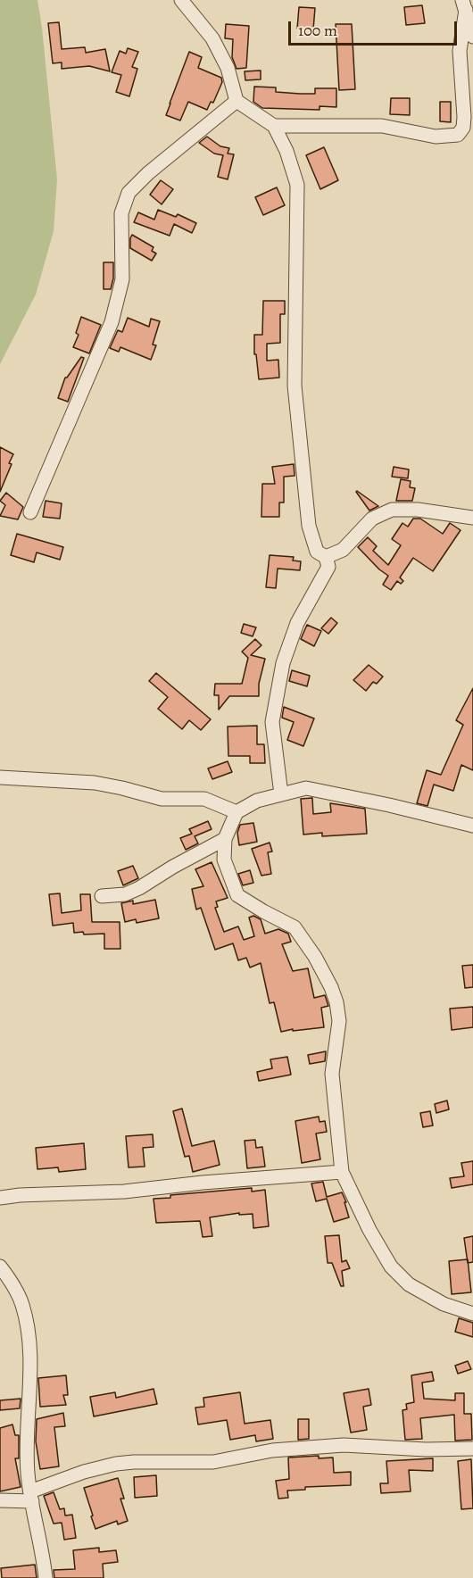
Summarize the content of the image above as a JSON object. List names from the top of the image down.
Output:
{
  "scale_bar": "100 m"
}
